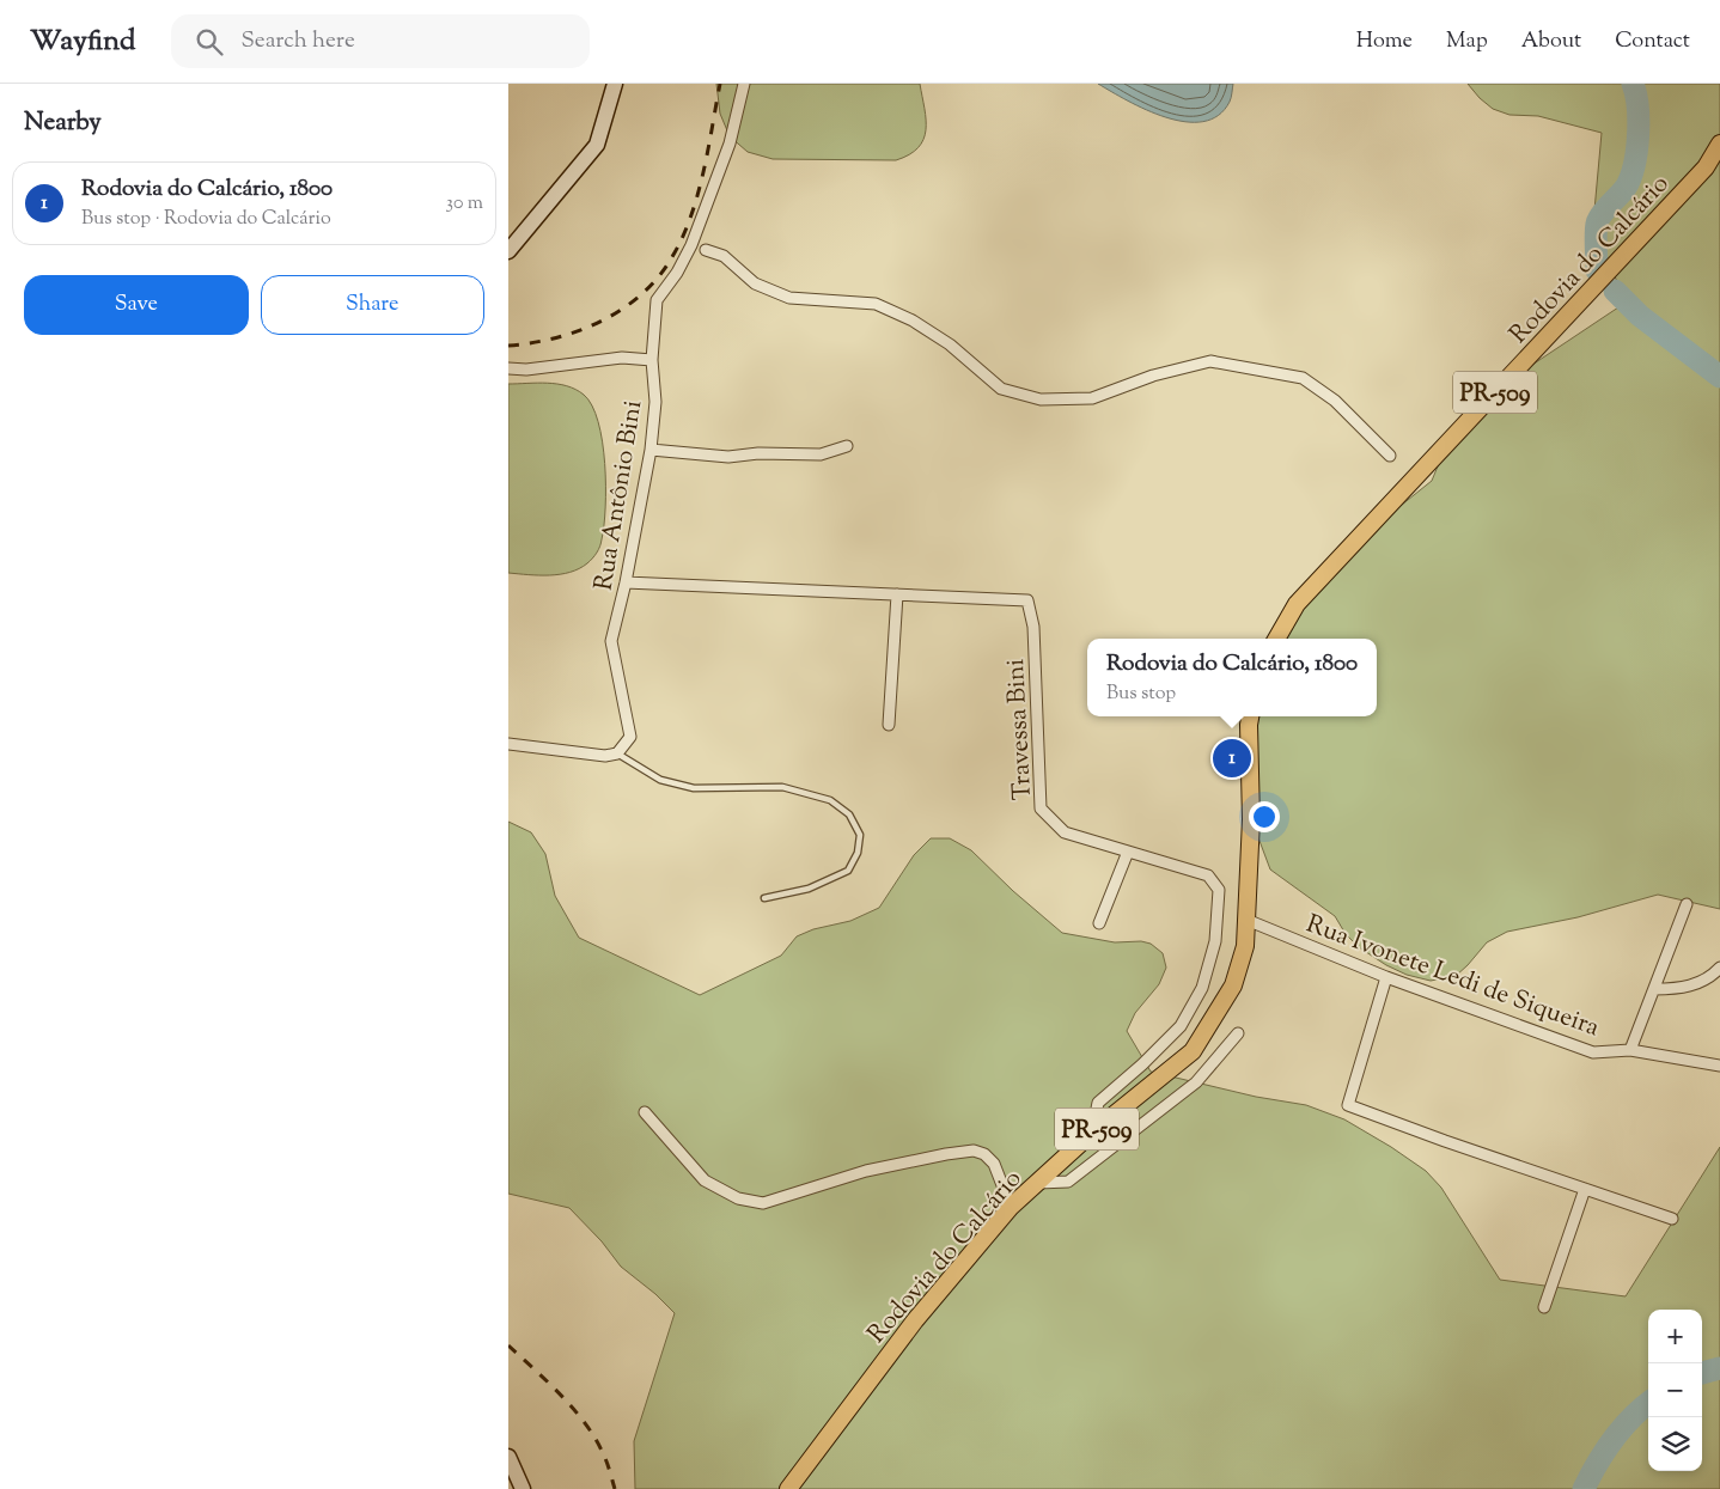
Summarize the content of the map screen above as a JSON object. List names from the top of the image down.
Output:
{
  "streets": {
    "main road": ["Rodovia do Calcário", "PR-509"],
    "street": ["Rua Antônio Bini", "Travessa Bini", "Rua Ivonete Ledi de Siqueira"]
  },
  "crossings": [
    ["Rodovia do Calcário", "Travessa Bini"],
    ["Rodovia do Calcário", "Rua Ivonete Ledi de Siqueira"],
    ["Rua Antônio Bini", "Travessa Bini"]
  ],
  "page": {
    "header": "Wayfind",
    "search": "Search here",
    "nav": [
      "Home",
      "Map",
      "About",
      "Contact"
    ],
    "heading": "Nearby",
    "list": [
      {
        "mark": "1",
        "name": "Rodovia do Calcário, 1800",
        "note": "Bus stop · Rodovia do Calcário",
        "value": "30 m"
      }
    ],
    "buttons": ["Save", "Share"],
    "popup": ["Rodovia do Calcário, 1800", "Bus stop"],
    "pins": "1",
    "map_buttons": ["+", "−"]
  }
}
